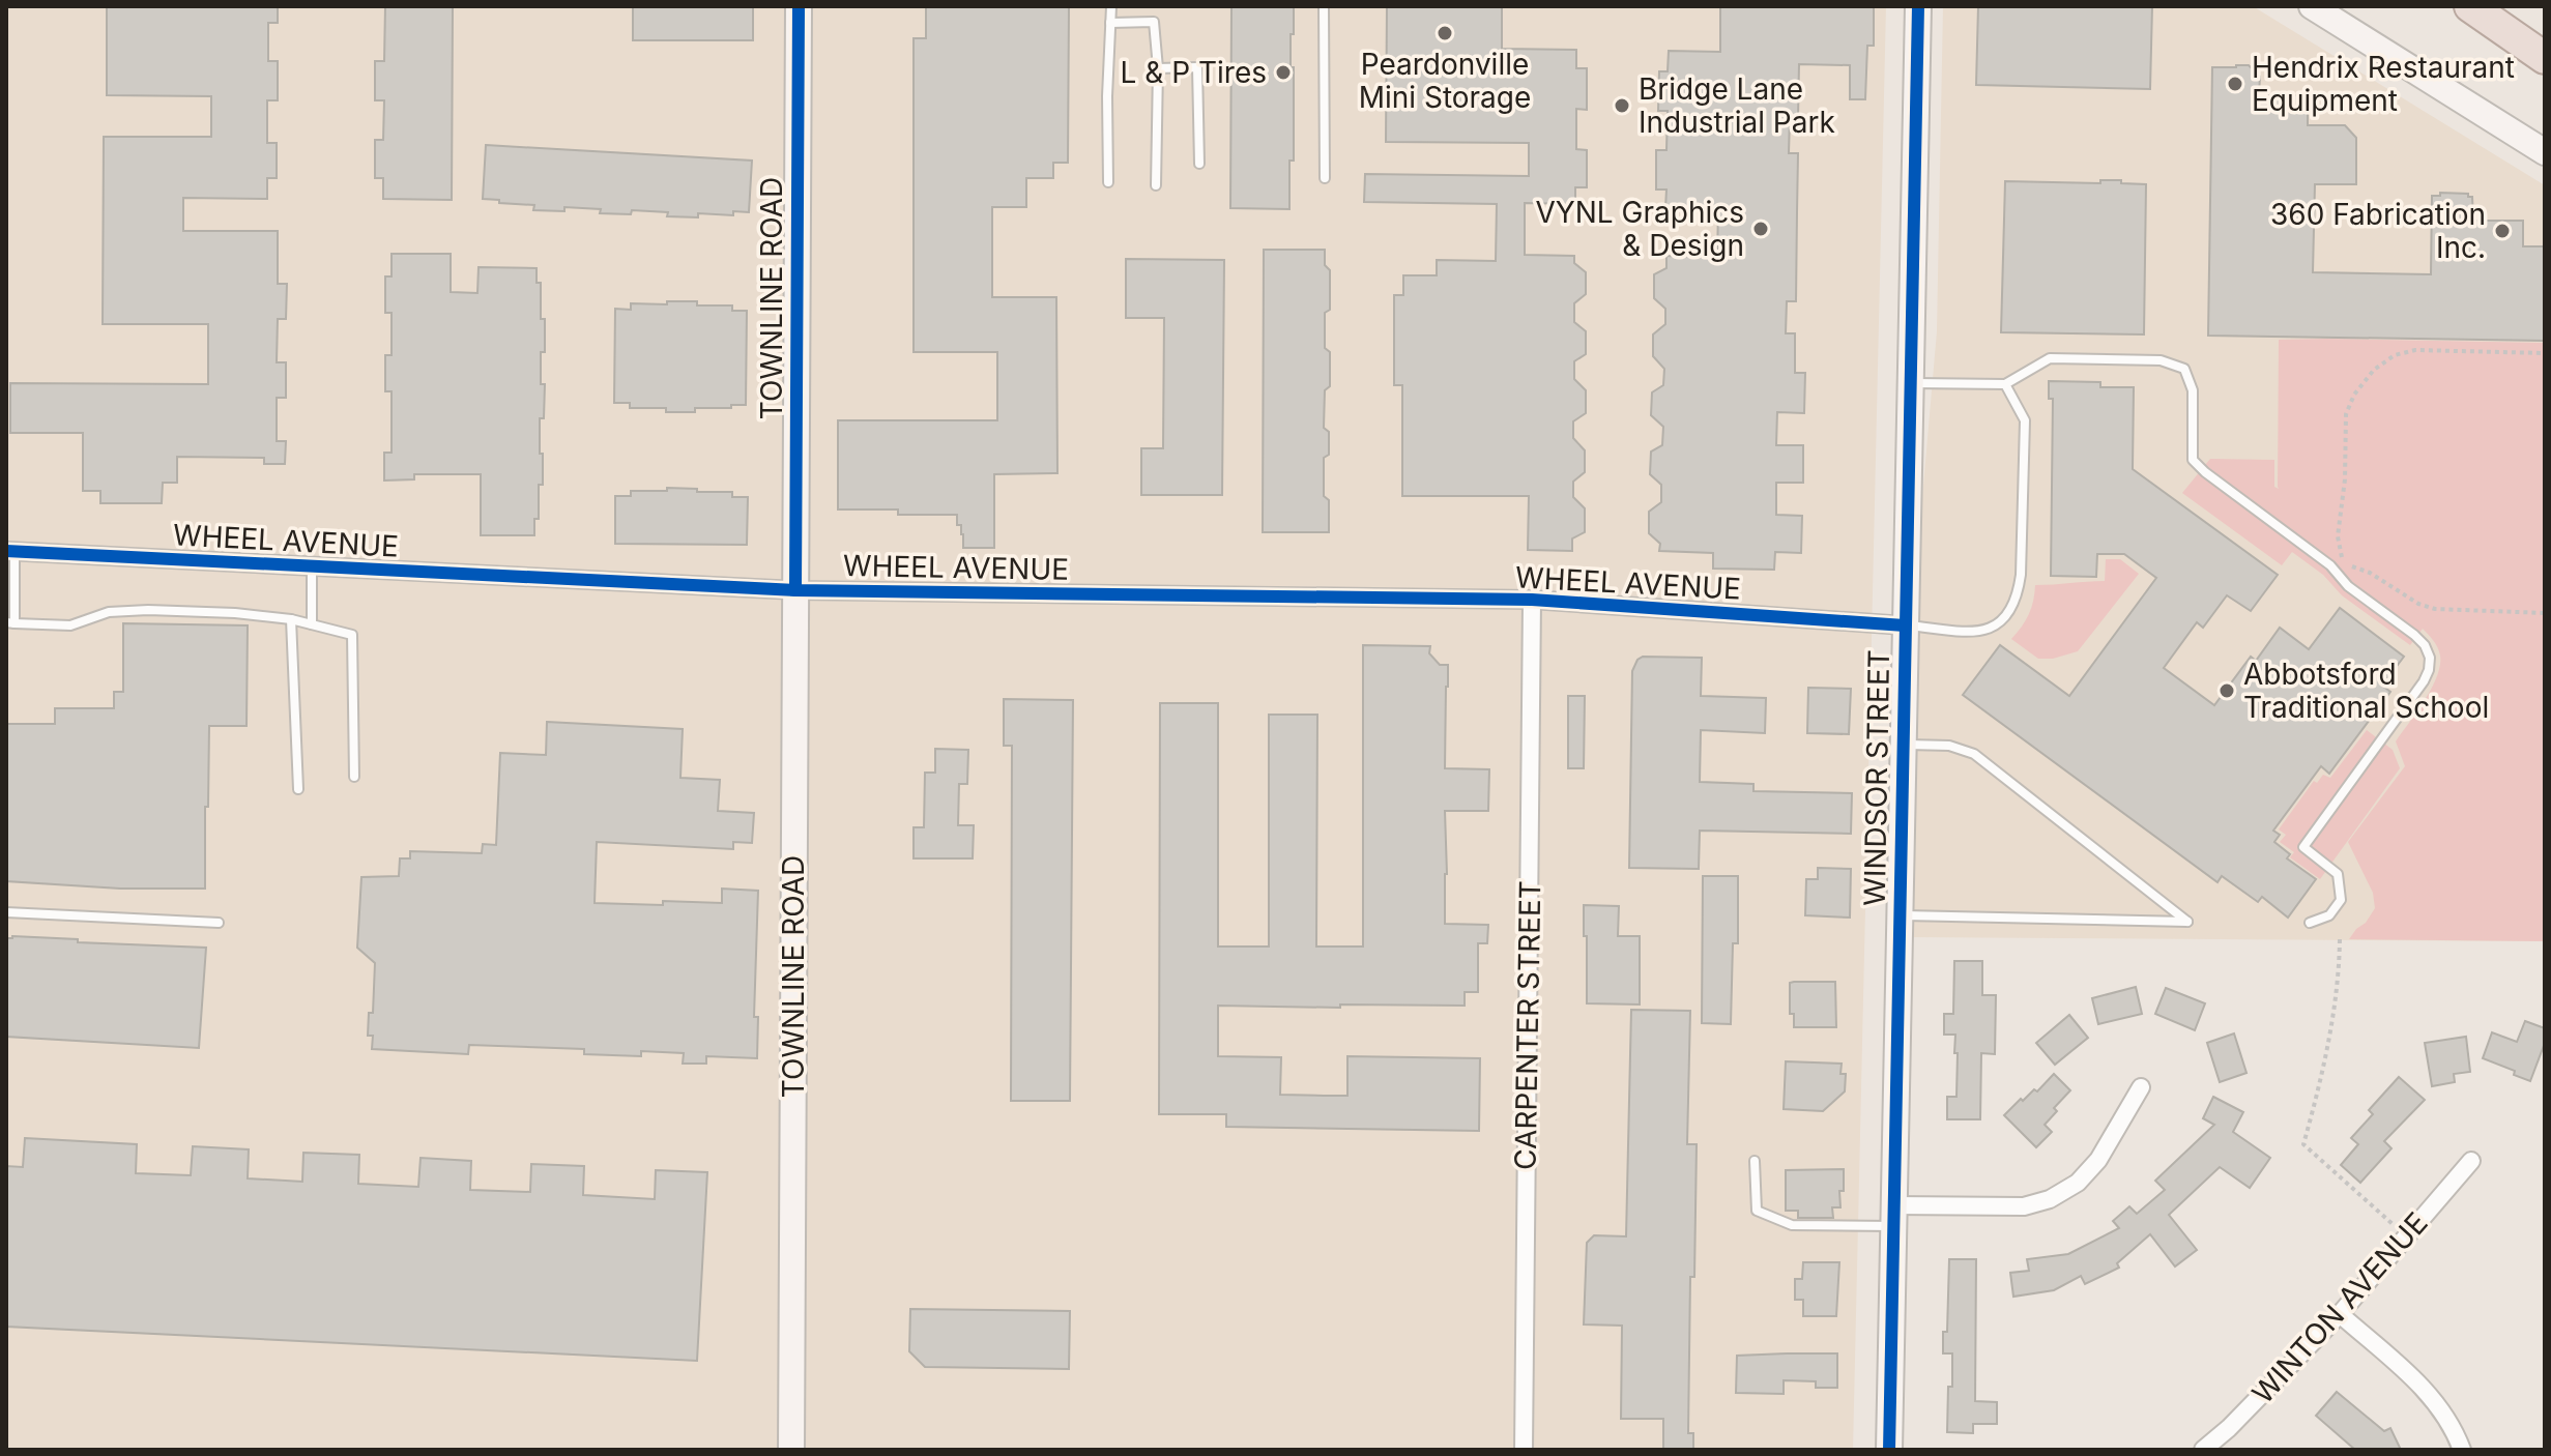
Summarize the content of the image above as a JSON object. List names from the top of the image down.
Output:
{
  "streets": {
    "street": [
      "TOWNLINE ROAD",
      "WHEEL AVENUE",
      "WINDSOR STREET",
      "CARPENTER STREET",
      "WINTON AVENUE"
    ]
  },
  "crossings": [
    ["TOWNLINE ROAD", "WHEEL AVENUE"],
    ["WHEEL AVENUE", "WINDSOR STREET"],
    ["WHEEL AVENUE", "CARPENTER STREET"]
  ],
  "places": [
    "Peardonville Mini Storage",
    "L & P Tires",
    "Hendrix Restaurant Equipment",
    "Bridge Lane Industrial Park",
    "VYNL Graphics & Design",
    "360 Fabrication Inc.",
    "Abbotsford Traditional School"
  ]
}
